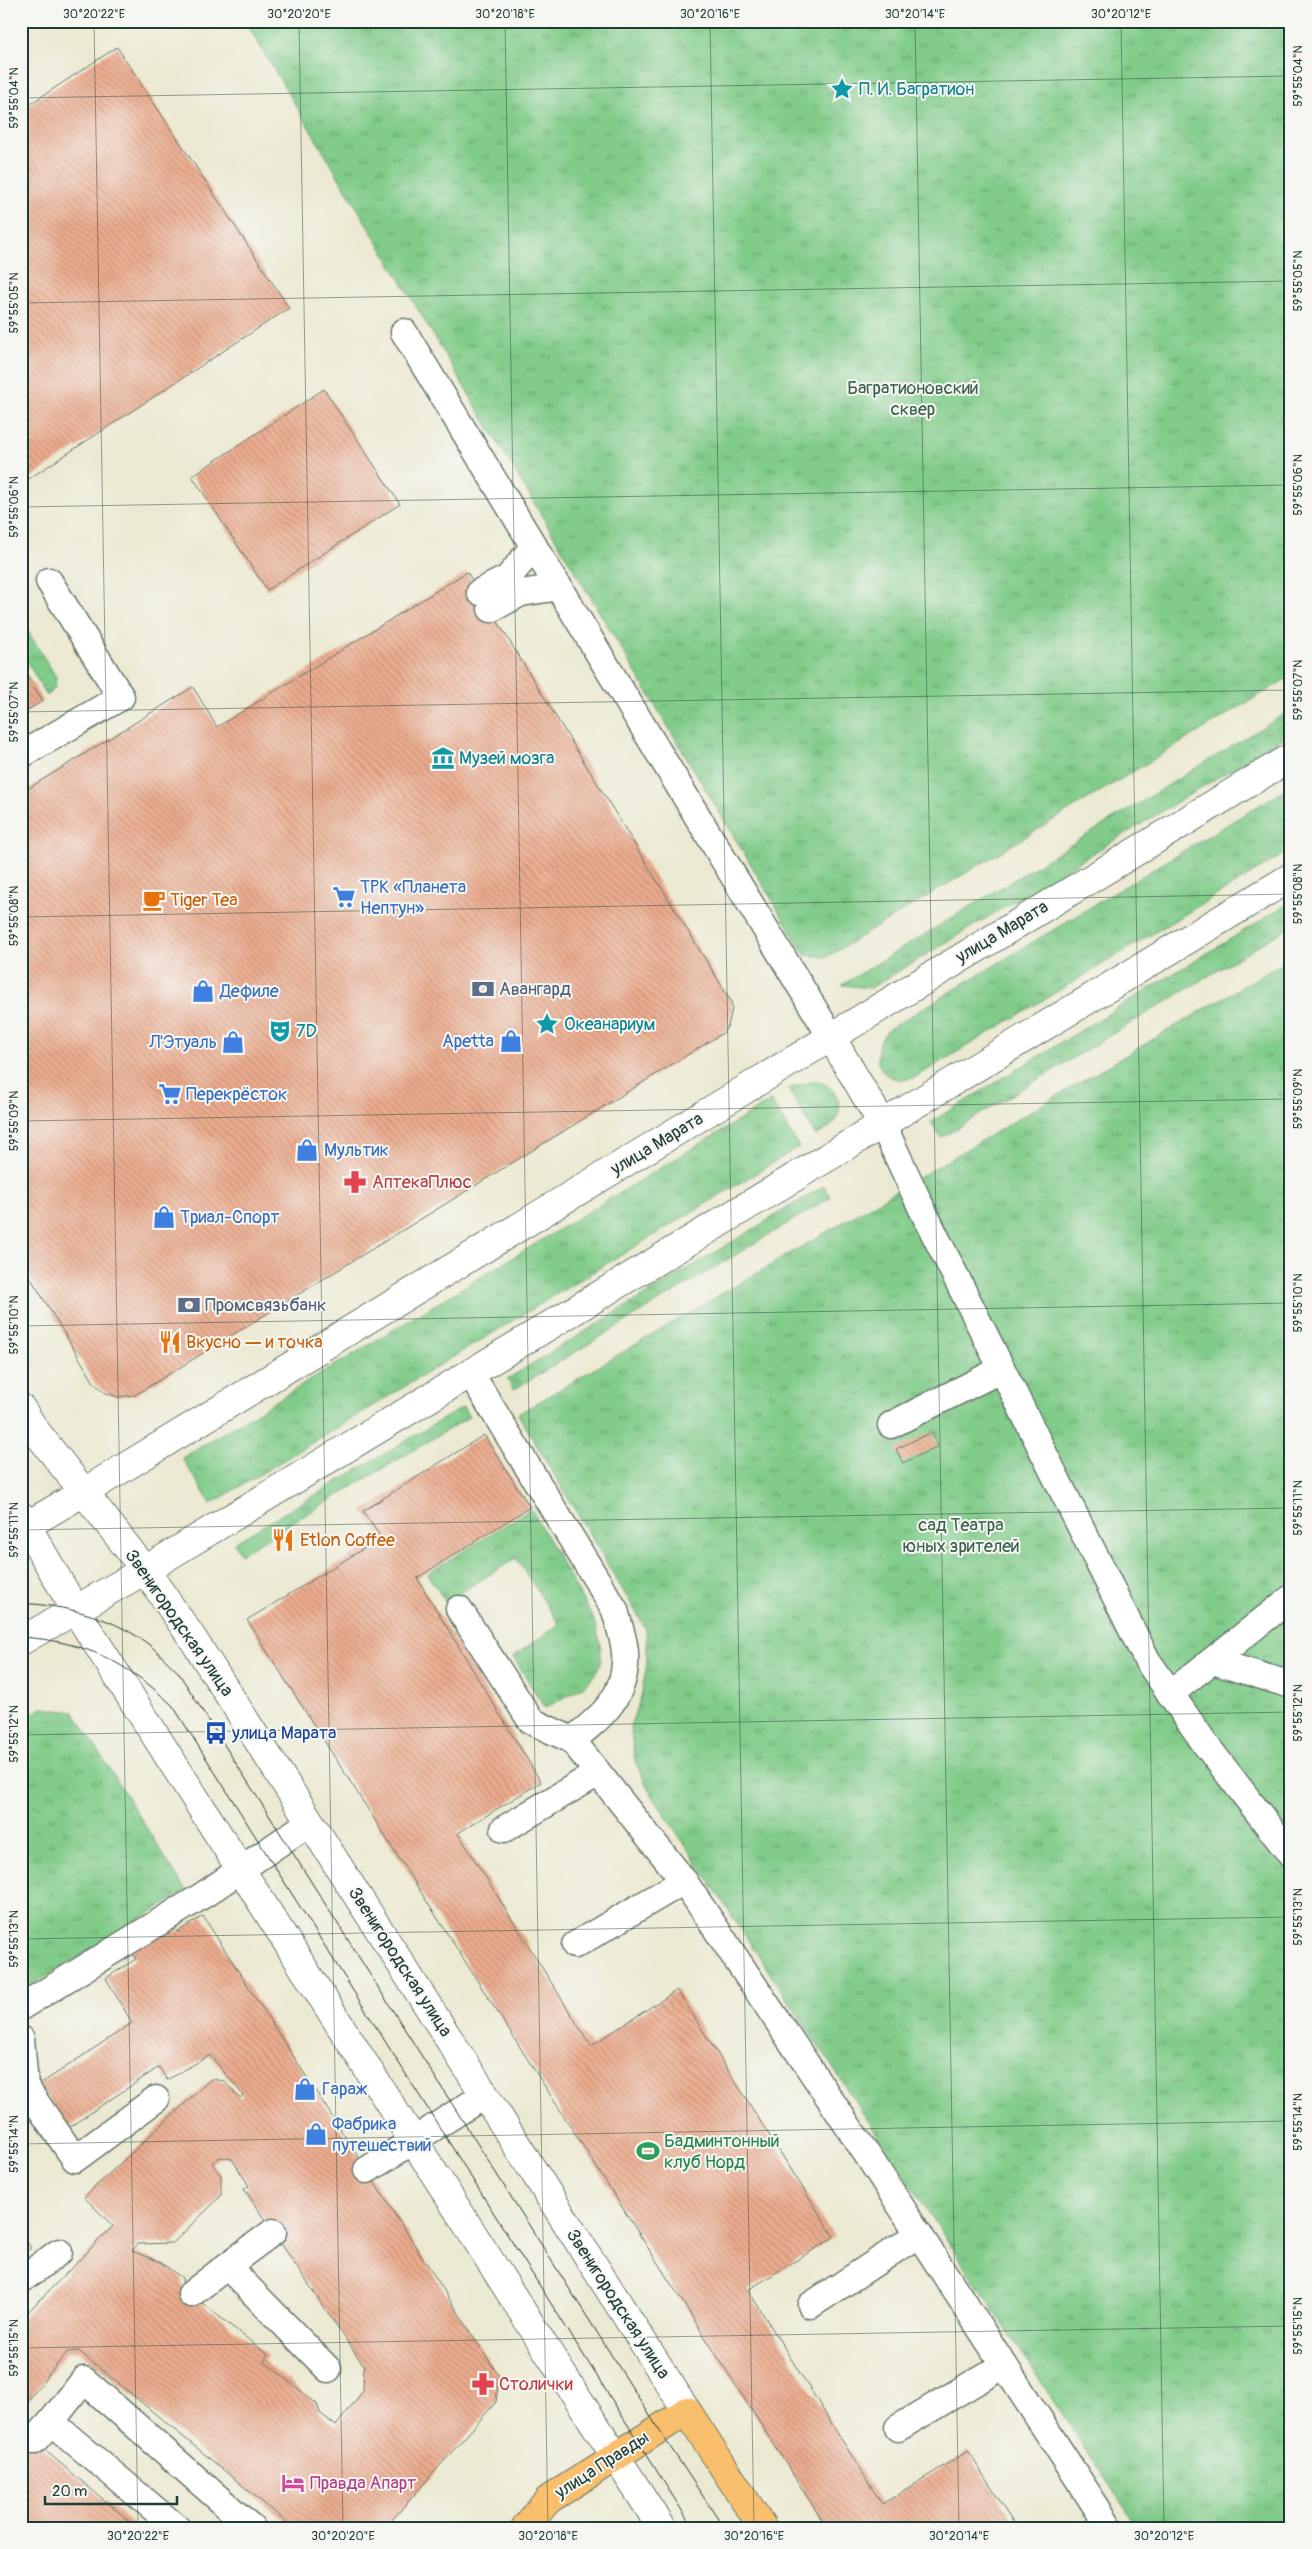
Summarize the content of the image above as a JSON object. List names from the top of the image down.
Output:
{
  "streets": {
    "main road": ["Звенигородская улица", "улица Правды"],
    "street": ["улица Марата"]
  },
  "crossings": [
    ["улица Марата", "Звенигородская улица"],
    ["Звенигородская улица", "улица Правды"]
  ],
  "parks": ["Багратионовский сквер", "сад Театра юных зрителей"],
  "places": {
    "place": ["П. И. Багратион", "Океанариум"],
    "museum": ["Музей мозга"],
    "supermarket": ["ТРК «Планета Нептун»", "Перекрёсток"],
    "cafe": ["Tiger Tea"],
    "bank": ["Авангард", "Промсвязьбанк"],
    "shop": [
      "Дефиле",
      "Apetta",
      "Л'Этуаль",
      "Мультик",
      "Триал-Спорт",
      "Гараж",
      "Фабрика путешествий"
    ],
    "theatre": ["7D"],
    "pharmacy": ["АптекаПлюс", "Столички"],
    "restaurant": ["Вкусно — и точка", "Etlon Coffee"],
    "bus stop": ["улица Марата"],
    "sports": ["Бадминтонный клуб Норд"],
    "hotel": ["Правда Апарт"]
  },
  "scale_bar": "20 m",
  "coordinates": [
    "30°20'22\"E",
    "30°20'20\"E",
    "30°20'18\"E",
    "30°20'16\"E",
    "30°20'14\"E",
    "30°20'12\"E",
    "59°55'04\"N",
    "59°55'05\"N",
    "59°55'06\"N",
    "59°55'07\"N",
    "59°55'08\"N",
    "59°55'09\"N",
    "59°55'10\"N",
    "59°55'11\"N",
    "59°55'12\"N",
    "59°55'13\"N",
    "59°55'14\"N",
    "59°55'15\"N"
  ]
}
